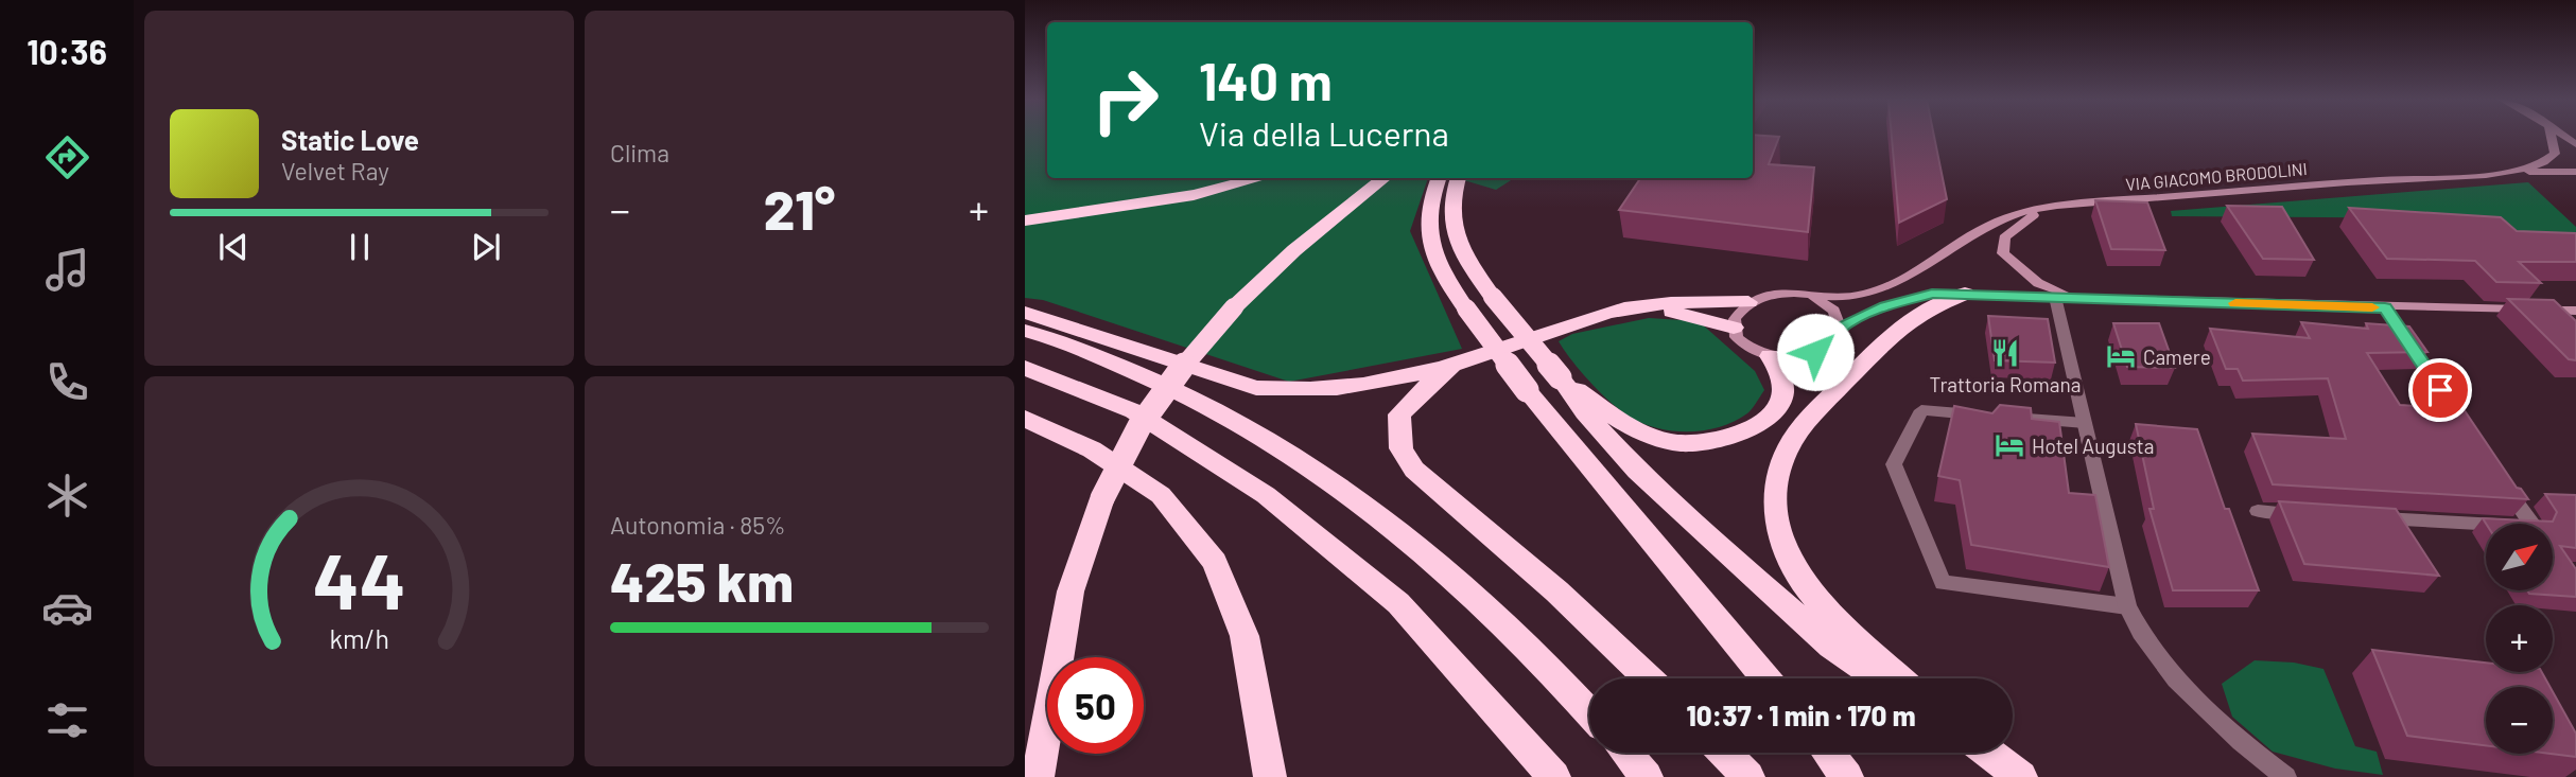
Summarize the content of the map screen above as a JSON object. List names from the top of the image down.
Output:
{
  "streets": {
    "main road": ["VIA GIACOMO BRODOLINI"]
  },
  "places": {
    "restaurant": ["Trattoria Romana"],
    "hotel": ["Camere", "Hotel Augusta"]
  },
  "north": "top right",
  "page": {
    "tabs": "10:36",
    "tile": [
      "Clima",
      ["Autonomia · 85%", "425 km"]
    ],
    "turn": ["140 m", "Via della Lucerna"],
    "song": ["Static Love", "Velvet Ray"],
    "heat": ["−", "21°", "+"],
    "map_buttons": ["+", "−"],
    "limit": "50",
    "trip": "10:37 · 1 min · 170 m",
    "gauge": ["44", "km/h"]
  }
}
